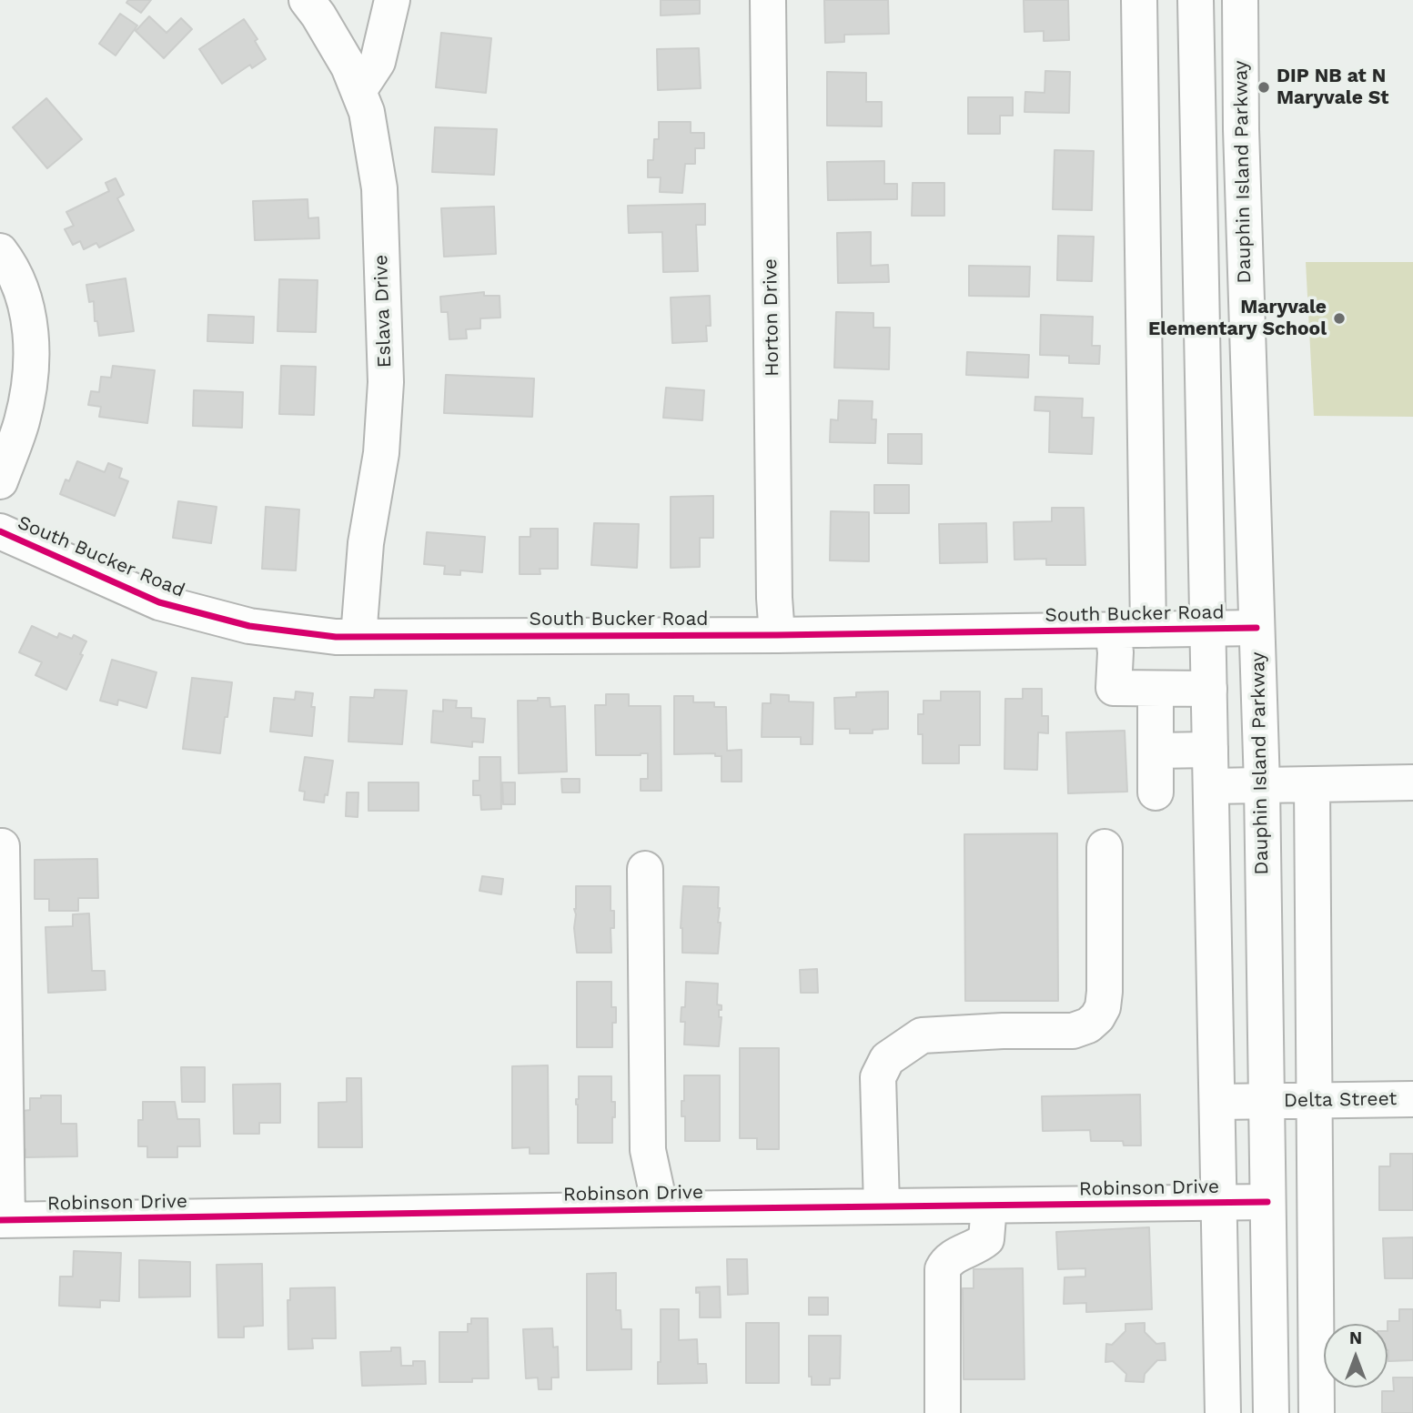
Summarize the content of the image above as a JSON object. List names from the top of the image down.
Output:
{
  "streets": {
    "street": [
      "Dauphin Island Parkway",
      "Eslava Drive",
      "Horton Drive",
      "South Bucker Road",
      "Delta Street",
      "Robinson Drive"
    ]
  },
  "crossings": [
    ["Dauphin Island Parkway", "South Bucker Road"],
    ["Dauphin Island Parkway", "Delta Street"],
    ["Dauphin Island Parkway", "Robinson Drive"],
    ["Eslava Drive", "South Bucker Road"],
    ["Horton Drive", "South Bucker Road"]
  ],
  "places": ["DIP NB at N Maryvale St", "Maryvale Elementary School"],
  "north": "top"
}
